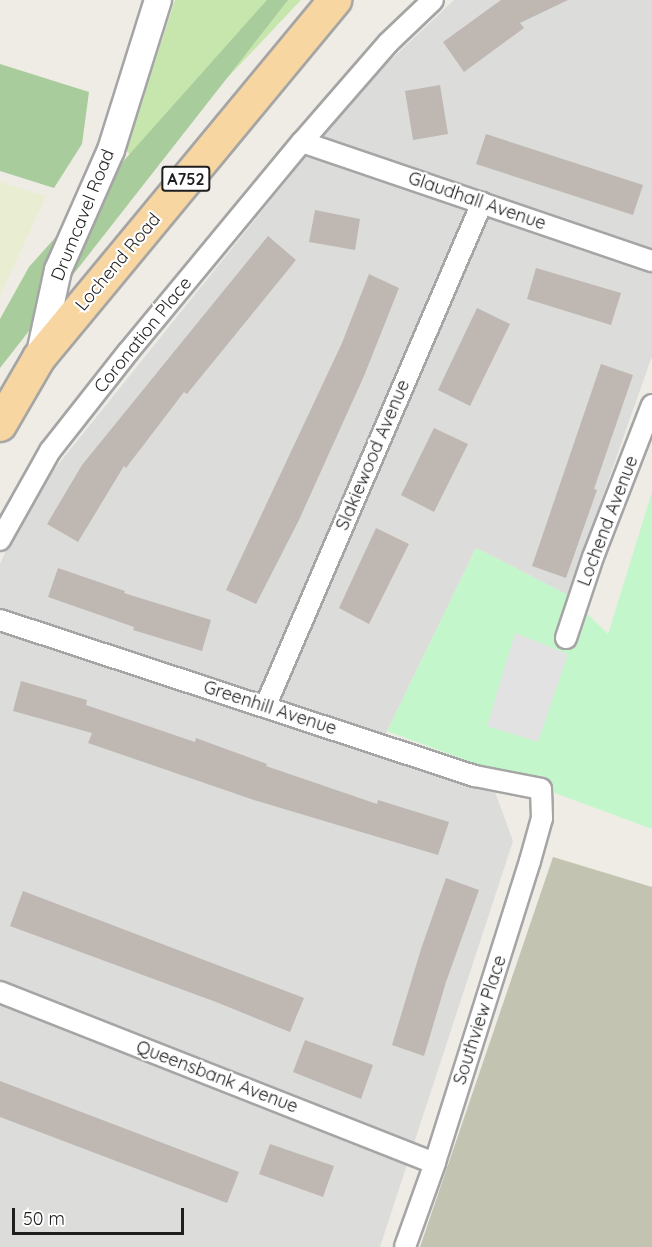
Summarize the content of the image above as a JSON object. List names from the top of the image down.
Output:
{
  "streets": {
    "main road": ["A752", "Drumcavel Road", "Lochend Road"],
    "street": [
      "Glaudhall Avenue",
      "Coronation Place",
      "Slakiewood Avenue",
      "Lochend Avenue",
      "Greenhill Avenue",
      "Southview Place",
      "Queensbank Avenue"
    ]
  },
  "crossings": [
    ["Glaudhall Avenue", "Coronation Place"],
    ["Glaudhall Avenue", "Slakiewood Avenue"],
    ["Drumcavel Road", "Lochend Road"],
    ["Slakiewood Avenue", "Greenhill Avenue"],
    ["Greenhill Avenue", "Southview Place"],
    ["Southview Place", "Queensbank Avenue"]
  ],
  "scale_bar": "50 m"
}
